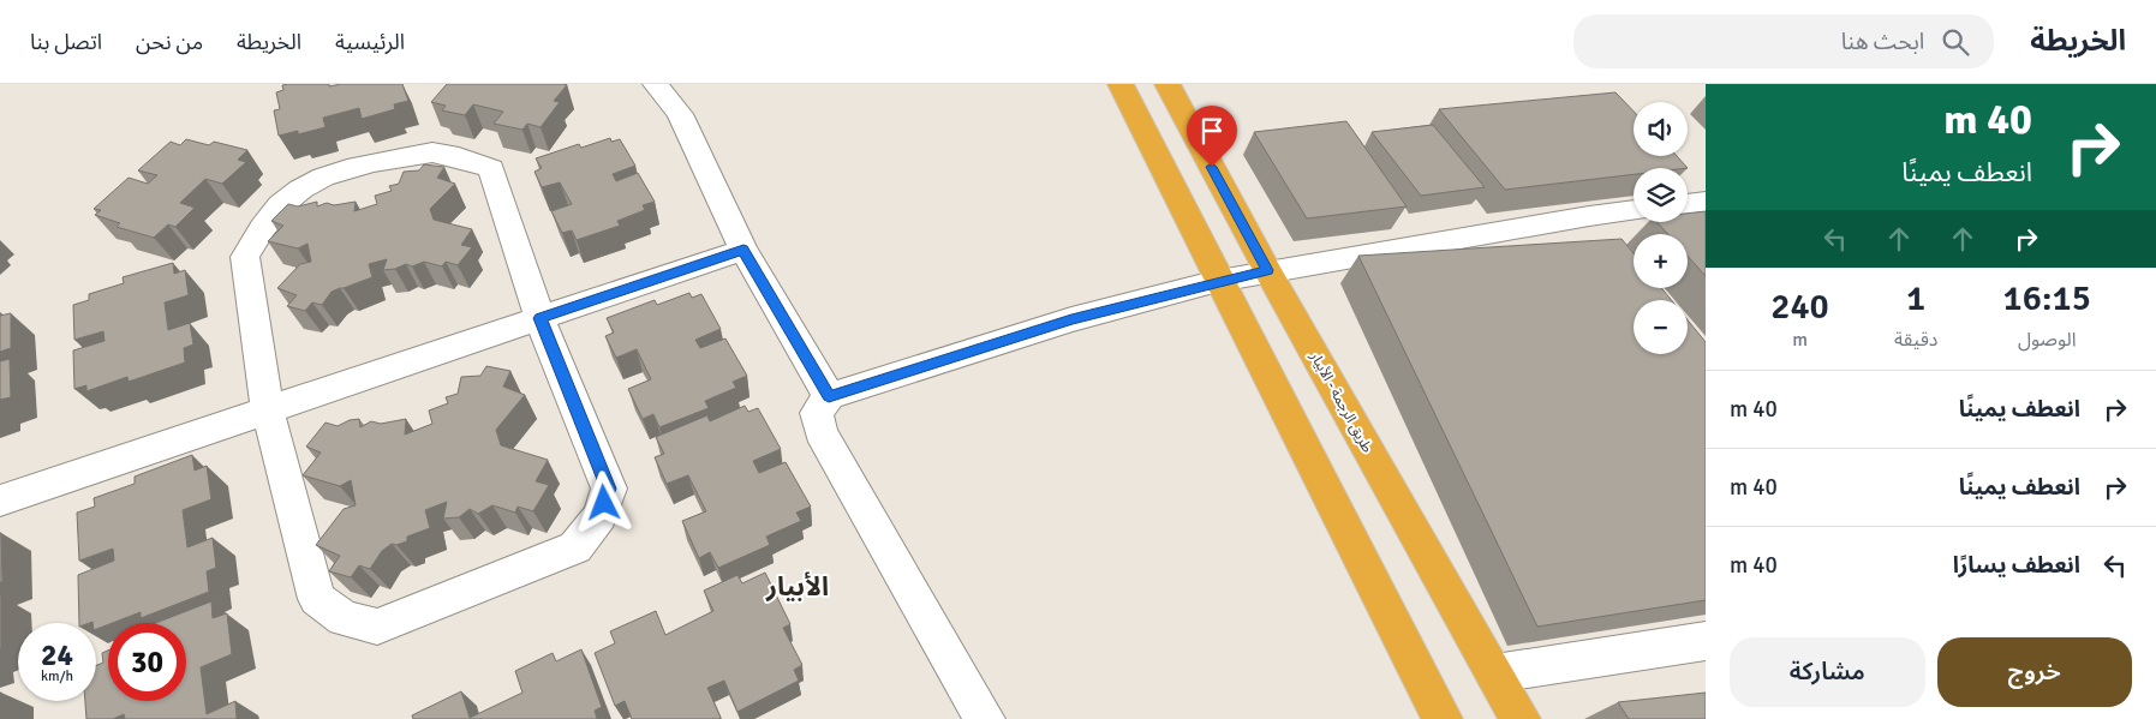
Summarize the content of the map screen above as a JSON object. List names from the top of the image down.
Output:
{
  "streets": {
    "highway": ["طريق الرجمة - الأبيار"]
  },
  "districts": ["الأبيار"],
  "page": {
    "header": "الخريطة",
    "search": "ابحث هنا",
    "nav": [
      "الرئيسية",
      "الخريطة",
      "من نحن",
      "اتصل بنا"
    ],
    "turn": ["40 m", "انعطف يمينًا"],
    "map_buttons": ["+", "−"],
    "eta": [
      "16:15",
      "الوصول",
      "1",
      "دقيقة",
      "240",
      "m"
    ],
    "list": [
      {
        "name": "انعطف يمينًا",
        "value": "40 m"
      },
      {
        "name": "انعطف يمينًا",
        "value": "40 m"
      },
      {
        "name": "انعطف يسارًا",
        "value": "40 m"
      }
    ],
    "speed": "24 km/h",
    "limit": "30",
    "buttons": ["خروج", "مشاركة"]
  }
}
